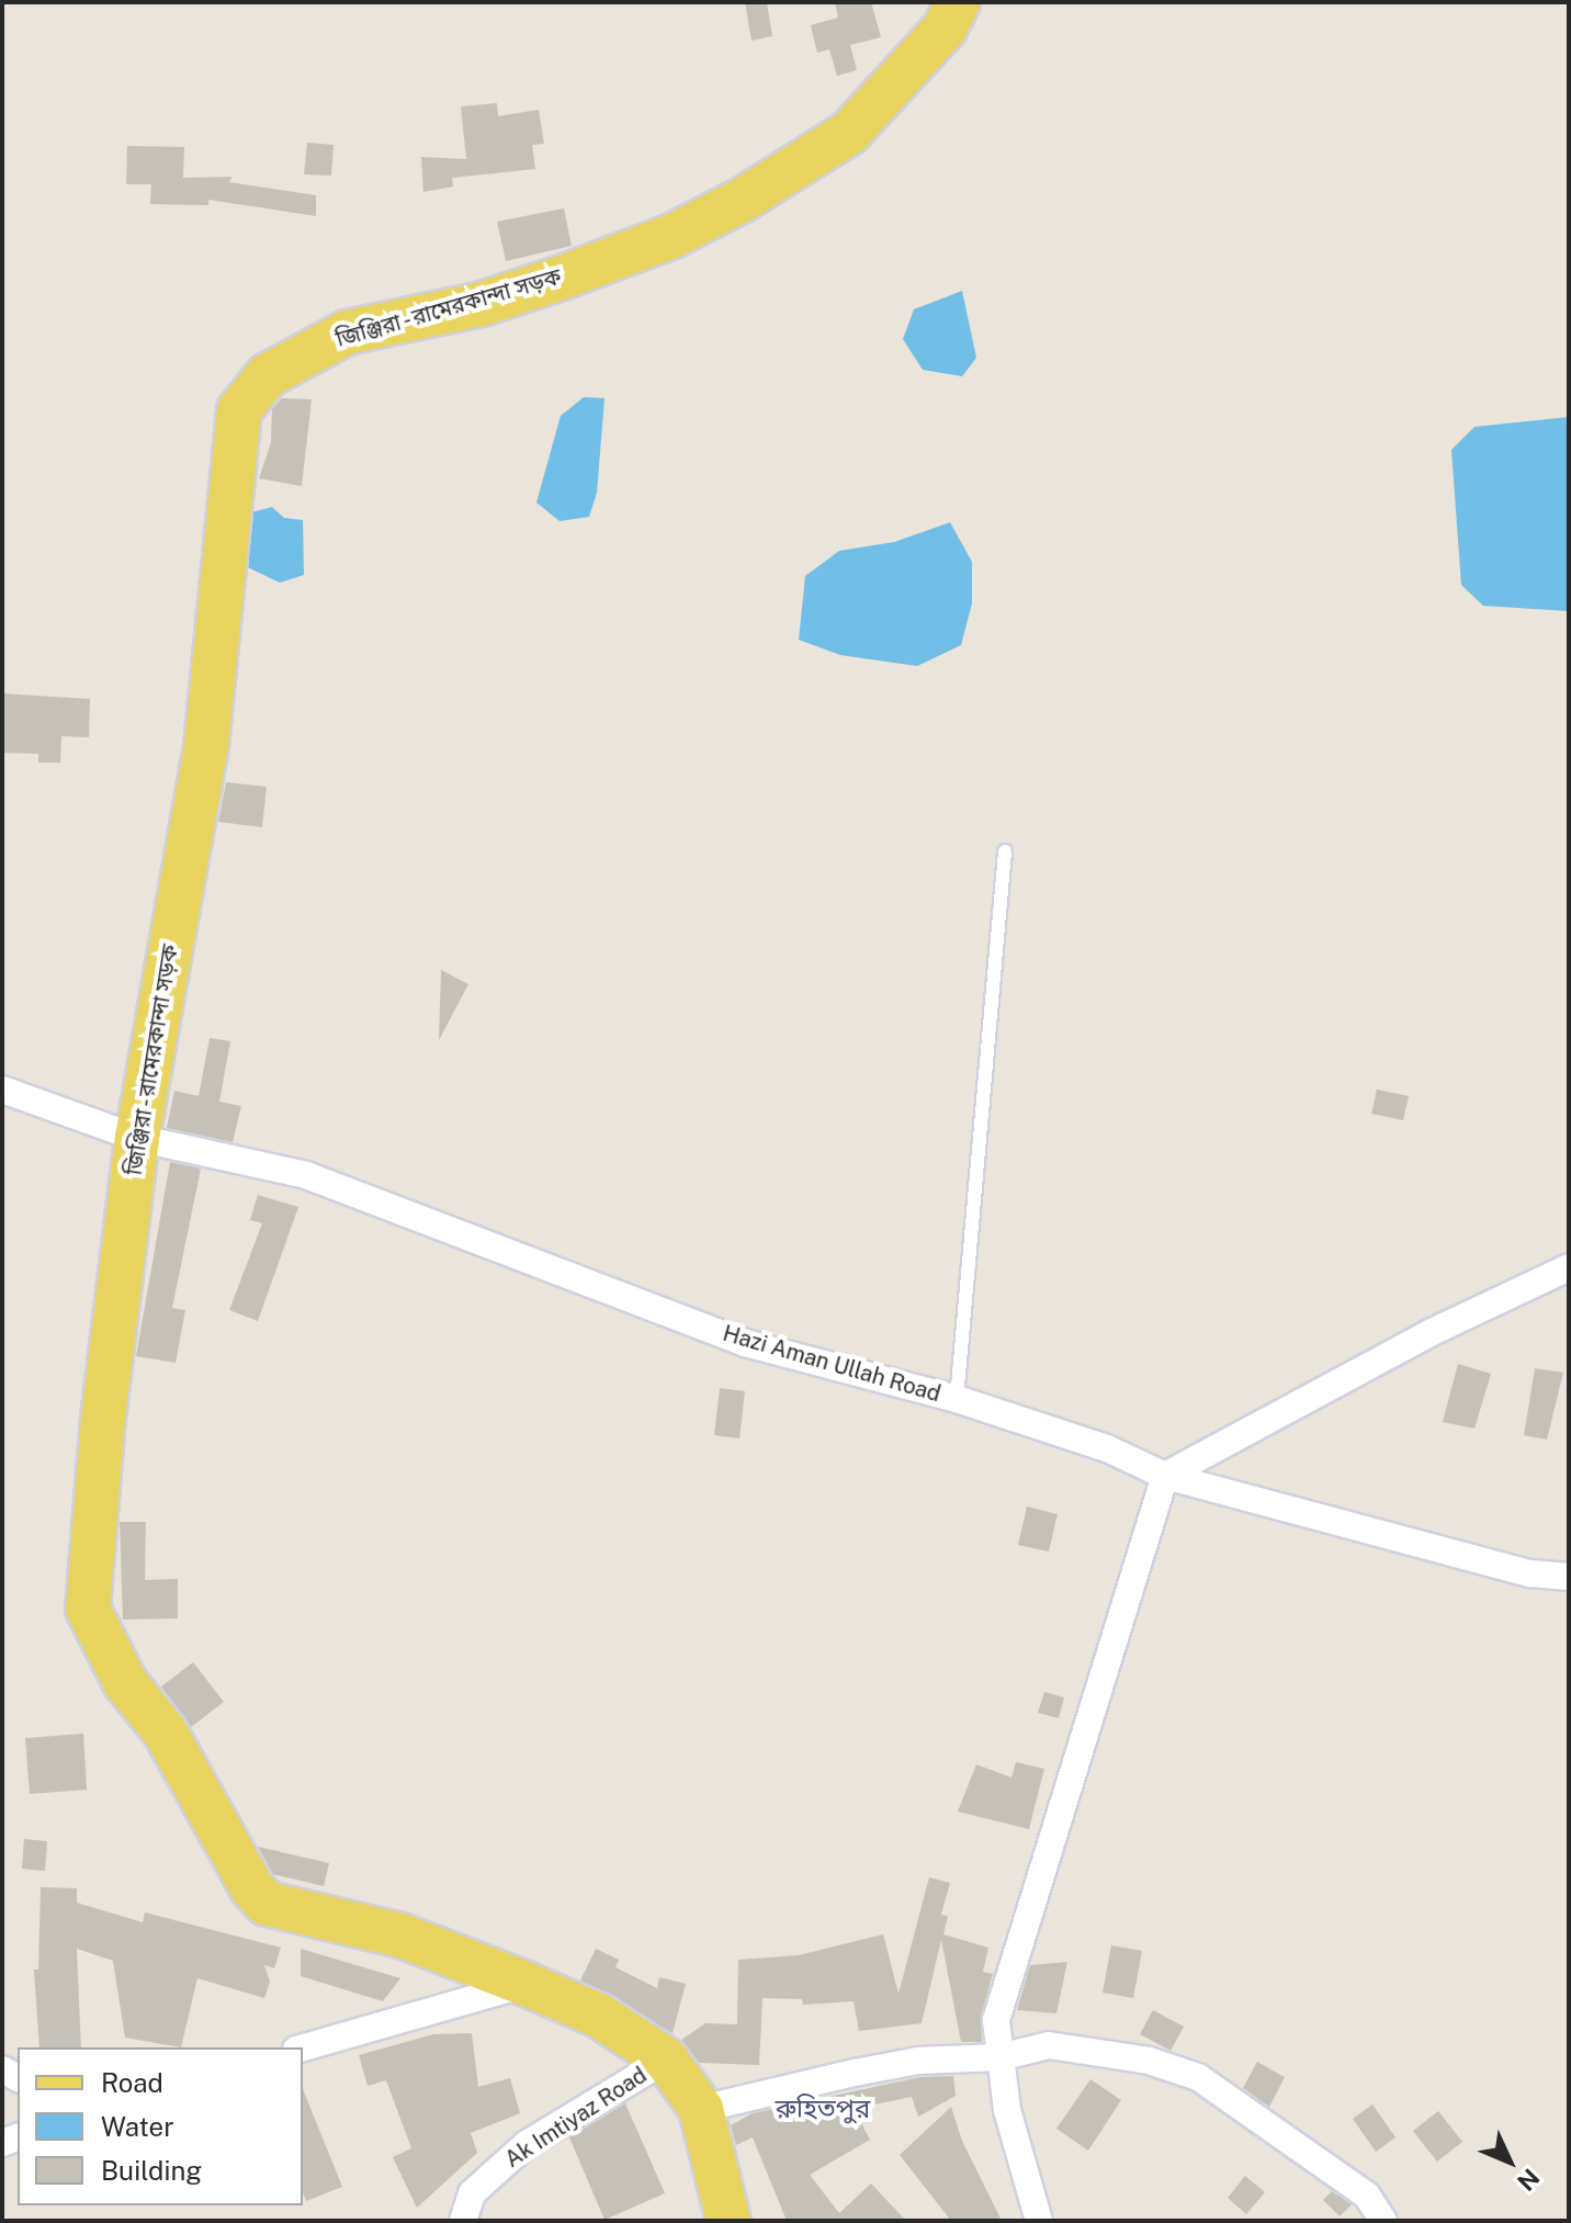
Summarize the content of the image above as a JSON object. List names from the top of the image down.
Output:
{
  "streets": {
    "main road": ["জিঞ্জিরা - রামেরকান্দা সড়ক"],
    "street": ["Hazi Aman Ullah Road", "Ak Imtiyaz Road"]
  },
  "crossings": [
    ["জিঞ্জিরা - রামেরকান্দা সড়ক", "Hazi Aman Ullah Road"],
    ["জিঞ্জিরা - রামেরকান্দা সড়ক", "Ak Imtiyaz Road"]
  ],
  "districts": ["রুহিতপুর"],
  "legend": ["Road", "Water", "Building"],
  "north": "bottom right"
}
